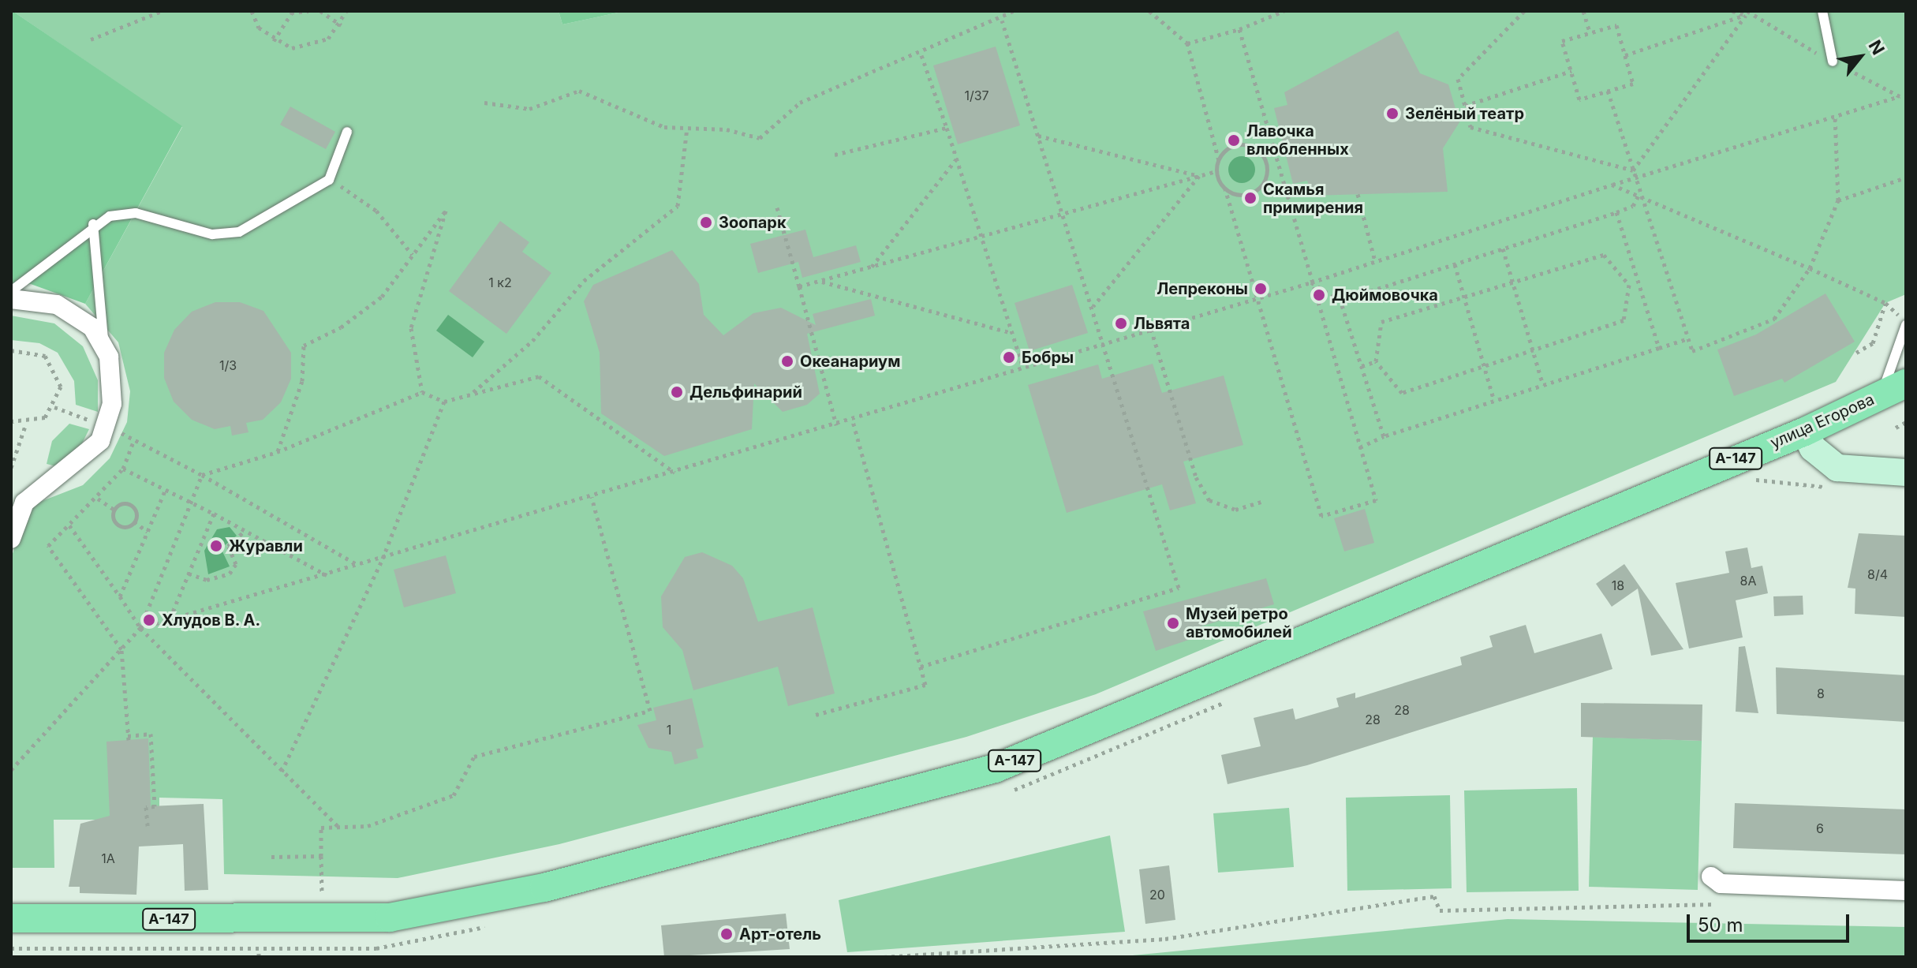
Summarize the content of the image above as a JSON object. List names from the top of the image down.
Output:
{
  "streets": {
    "main road": ["улица Егорова", "А-147"]
  },
  "places": [
    "Зелёный театр",
    "Лавочка влюбленных",
    "Скамья примирения",
    "Зоопарк",
    "Лепреконы",
    "Дюймовочка",
    "Львята",
    "Бобры",
    "Океанариум",
    "Дельфинарий",
    "Журавли",
    "Хлудов В. А.",
    "Музей ретро автомобилей",
    "Арт-отель"
  ],
  "house_numbers": [
    "1/37",
    "1 к2",
    "1/3",
    "8/4",
    "8А",
    "18",
    "8",
    "28",
    "28",
    "1",
    "6",
    "1А",
    "20"
  ],
  "scale_bar": "50 m",
  "north": "top right"
}
